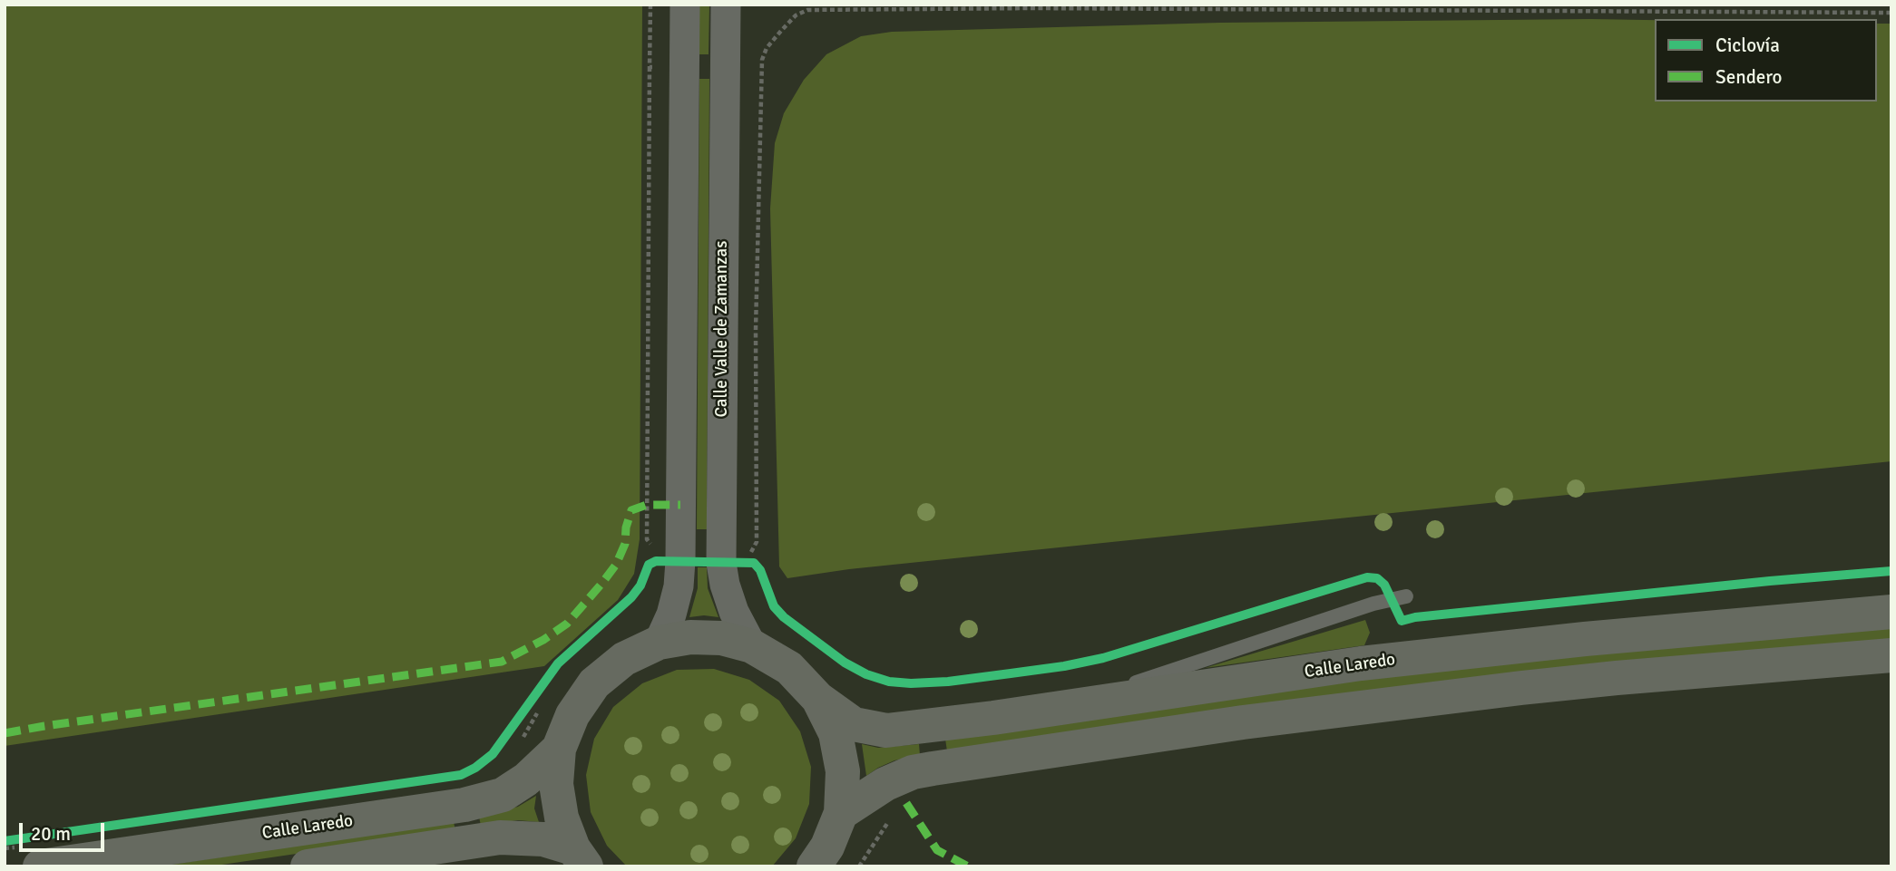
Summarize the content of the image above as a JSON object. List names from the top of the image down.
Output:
{
  "streets": {
    "main road": ["Calle Laredo"],
    "street": ["Calle Valle de Zamanzas"]
  },
  "legend": ["Ciclovía", "Sendero"],
  "scale_bar": "20 m"
}
